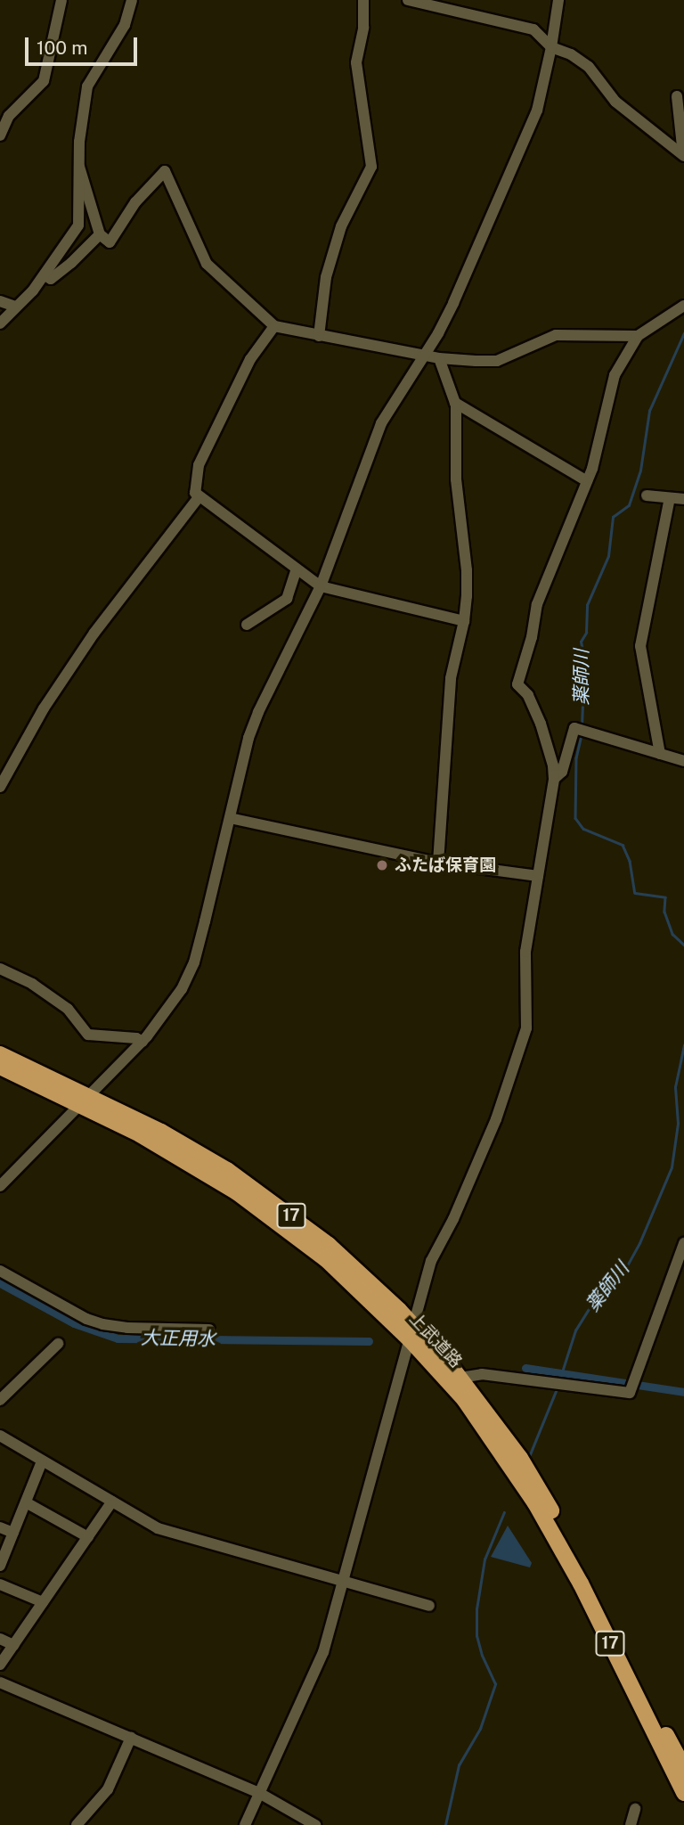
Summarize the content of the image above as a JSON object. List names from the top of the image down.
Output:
{
  "streets": {
    "highway": ["17", "上武道路"]
  },
  "water": ["薬師川", "大正用水"],
  "places": ["ふたば保育園"],
  "scale_bar": "100 m"
}
